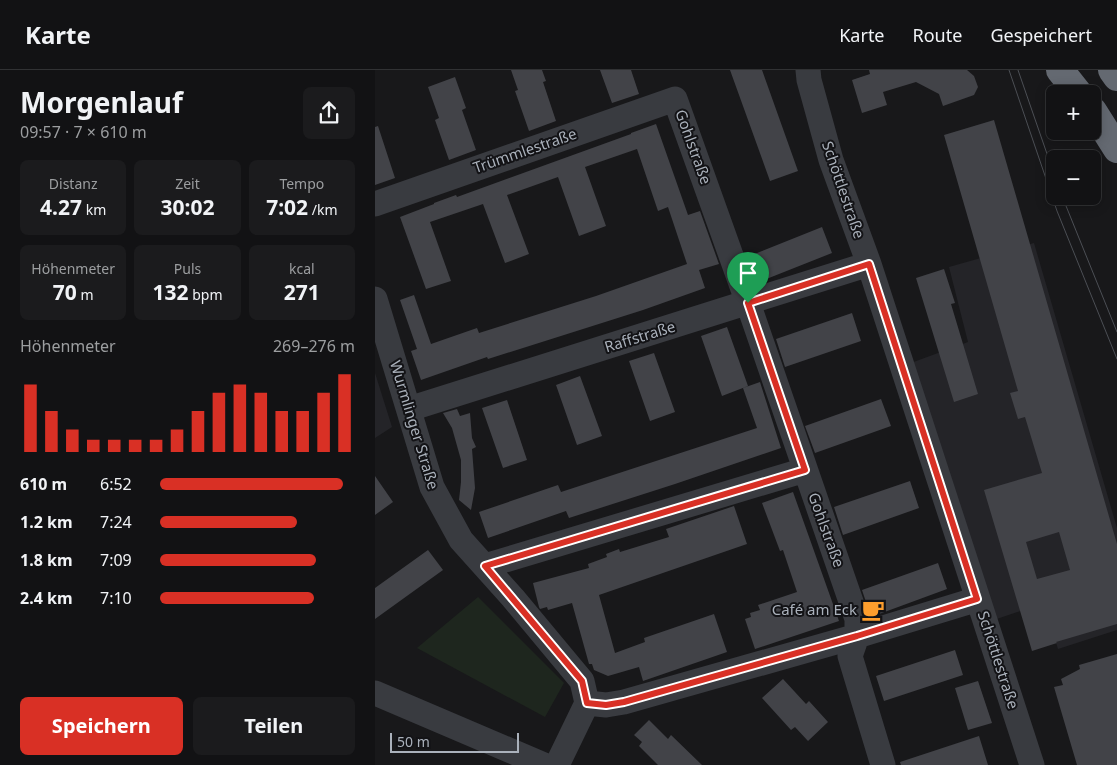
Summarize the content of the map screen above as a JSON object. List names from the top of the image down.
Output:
{
  "streets": {
    "street": [
      "Gohlstraße",
      "Trümmlestraße",
      "Schöttlestraße",
      "Raffstraße",
      "Wurmlinger Straße"
    ]
  },
  "crossings": [
    ["Gohlstraße", "Trümmlestraße"],
    ["Gohlstraße", "Raffstraße"],
    ["Schöttlestraße", "Raffstraße"],
    ["Raffstraße", "Wurmlinger Straße"]
  ],
  "places": {
    "cafe": ["Café am Eck"]
  },
  "scale_bar": "50 m",
  "page": {
    "header": "Karte",
    "nav": ["Karte", "Route", "Gespeichert"],
    "heading": ["Morgenlauf", "09:57 · 7 × 610 m"],
    "map_buttons": ["+", "−"],
    "stats": [
      ["Distanz", "4.27 km"],
      ["Zeit", "30:02"],
      ["Tempo", "7:02 /km"],
      ["Höhenmeter", "70 m"],
      ["Puls", "132 bpm"],
      ["kcal", "271"]
    ],
    "chart": ["Höhenmeter", "269–276 m"],
    "list": [
      {
        "name": "610 m",
        "note": "6:52"
      },
      {
        "name": "1.2 km",
        "note": "7:24"
      },
      {
        "name": "1.8 km",
        "note": "7:09"
      },
      {
        "name": "2.4 km",
        "note": "7:10"
      }
    ],
    "buttons": ["Speichern", "Teilen"],
    "scale": "50 m"
  }
}
